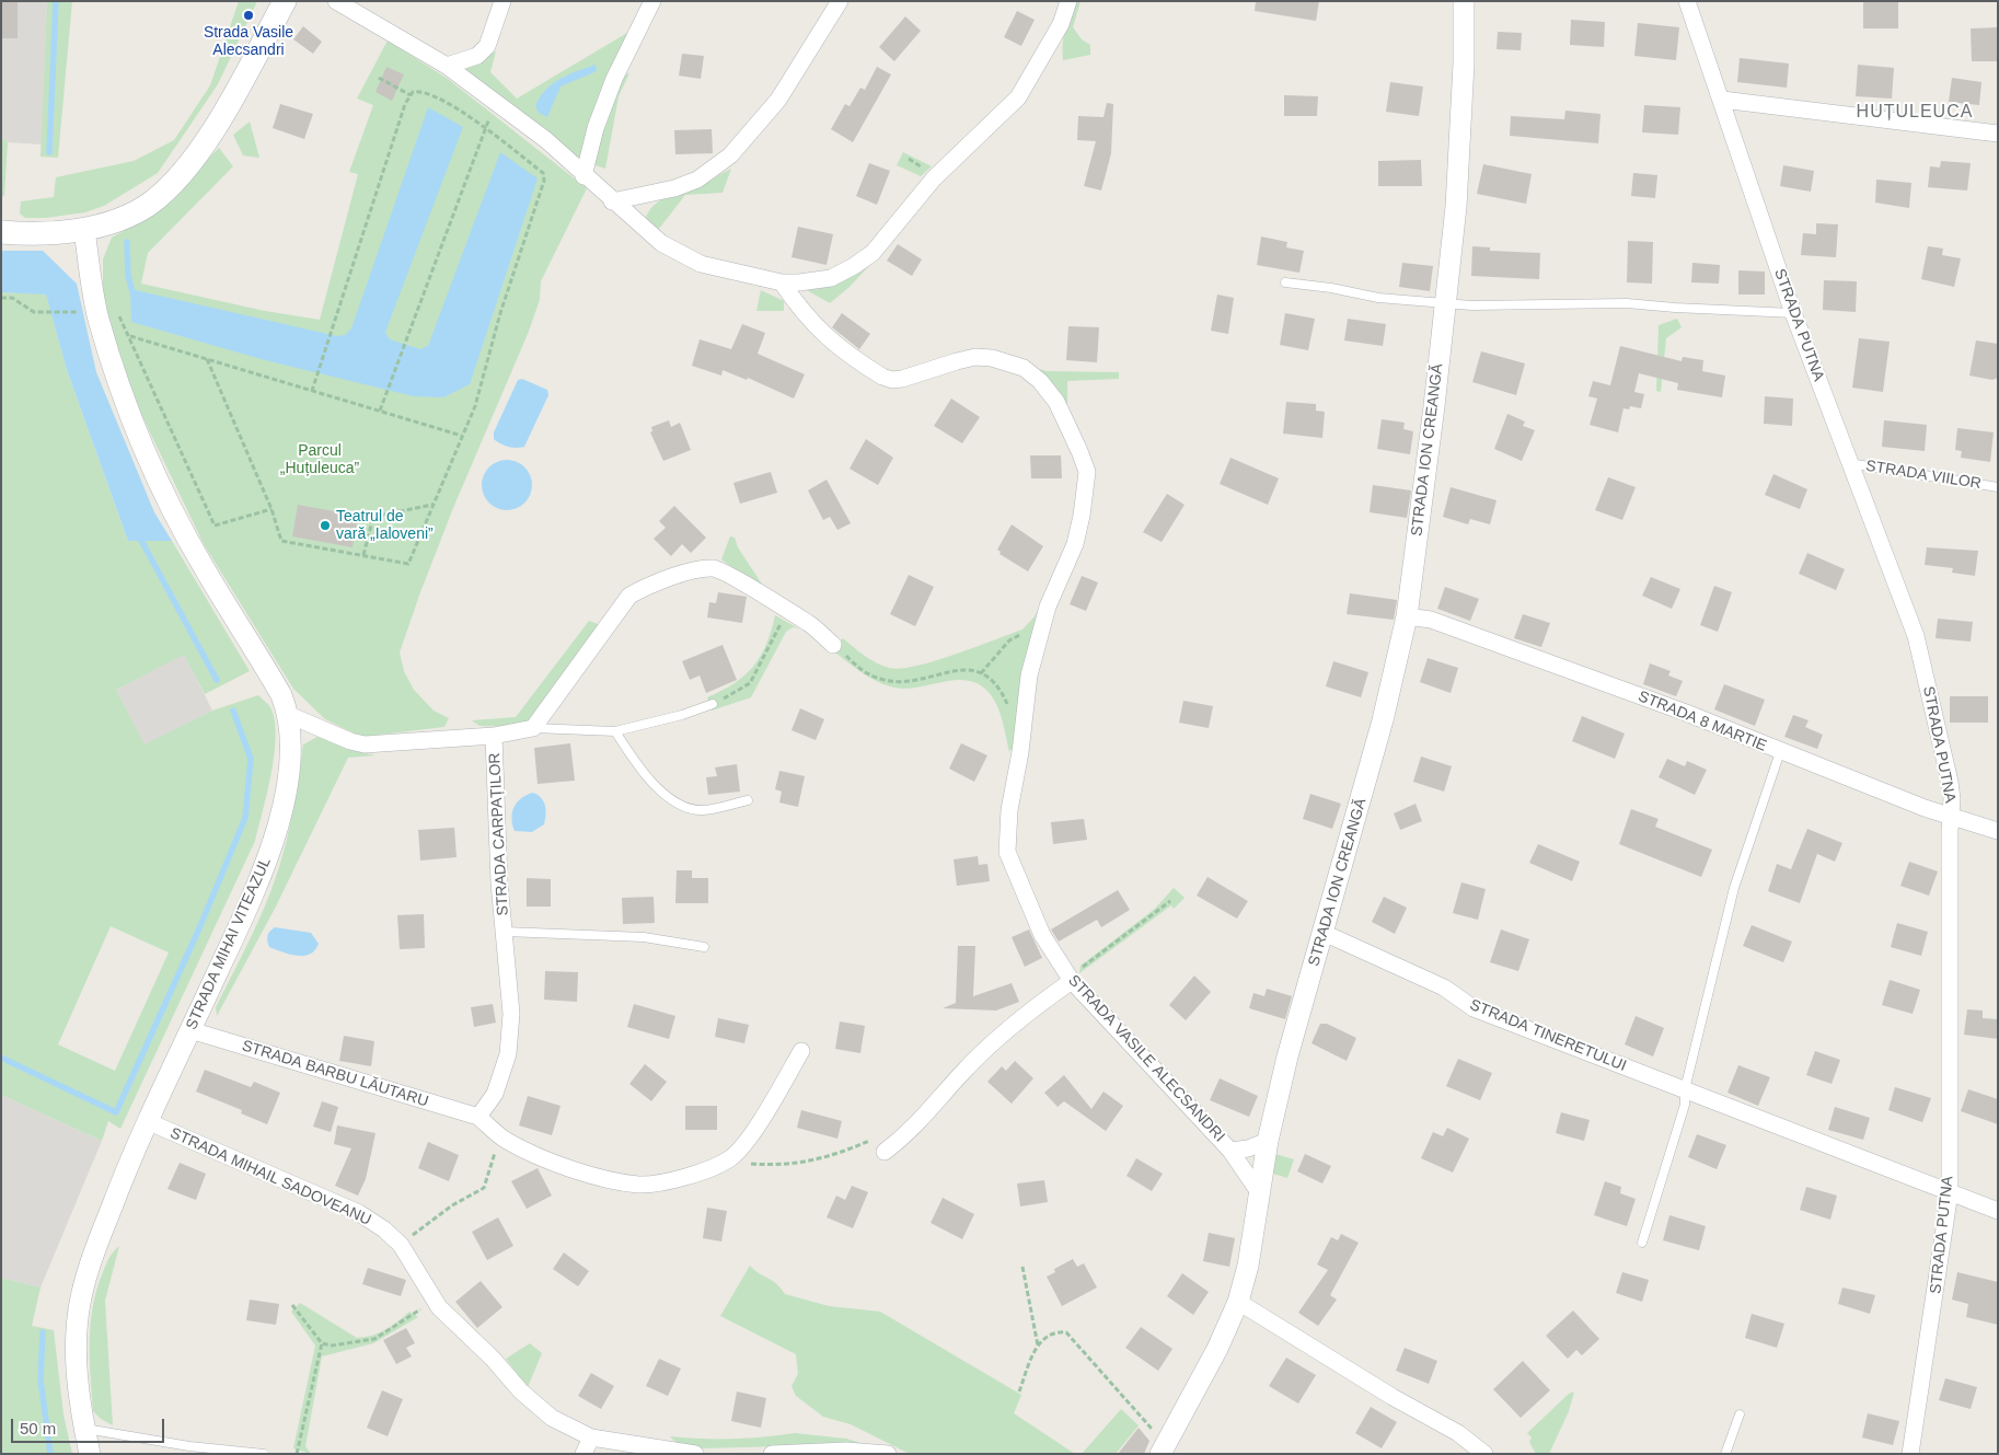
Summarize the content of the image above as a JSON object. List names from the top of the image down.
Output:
{
  "streets": {
    "street": [
      "STRADA PUTNA",
      "STRADA ION CREANGĂ",
      "STRADA 8 MARTIE",
      "STRADA CARPAȚILOR",
      "STRADA MIHAI VITEAZUL",
      "STRADA TINERETULUI",
      "STRADA VASILE ALECSANDRI",
      "STRADA BARBU LĂUTARU",
      "STRADA MIHAIL SADOVEANU"
    ],
    "lane": ["STRADA VIILOR"]
  },
  "crossings": [
    ["STRADA PUTNA", "STRADA VIILOR"],
    ["STRADA PUTNA", "STRADA 8 MARTIE"],
    ["STRADA PUTNA", "STRADA TINERETULUI"],
    ["STRADA ION CREANGĂ", "STRADA 8 MARTIE"],
    ["STRADA ION CREANGĂ", "STRADA TINERETULUI"],
    ["STRADA ION CREANGĂ", "STRADA VASILE ALECSANDRI"],
    ["STRADA CARPAȚILOR", "STRADA MIHAI VITEAZUL"],
    ["STRADA MIHAI VITEAZUL", "STRADA BARBU LĂUTARU"],
    ["STRADA MIHAI VITEAZUL", "STRADA MIHAIL SADOVEANU"]
  ],
  "districts": ["HUȚULEUCA"],
  "parks": ["Parcul „Huțuleuca”"],
  "places": ["Strada Vasile Alecsandri", "Teatrul de vară „Ialoveni”"],
  "scale_bar": "50 m"
}
